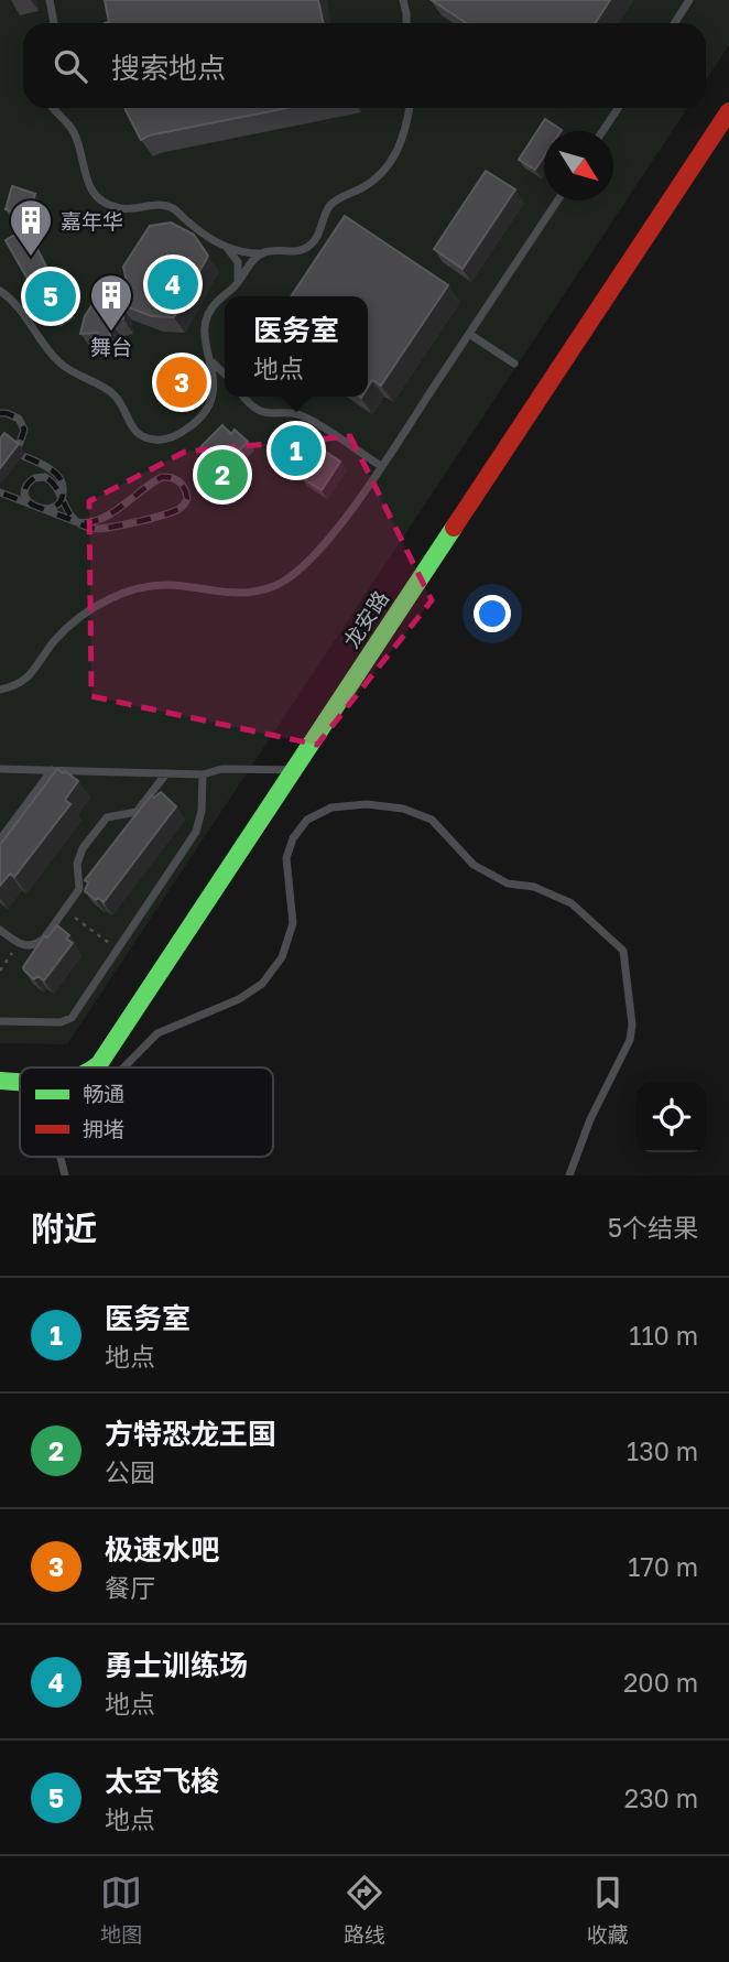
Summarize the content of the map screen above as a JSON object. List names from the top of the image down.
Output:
{
  "streets": {
    "main road": ["龙安路"]
  },
  "places": {
    "building": ["嘉年华", "舞台"]
  },
  "legend": ["畅通", "拥堵"],
  "north": "bottom right",
  "page": {
    "search": "搜索地点",
    "pins": [
      "4",
      "5",
      "3",
      "1",
      "2"
    ],
    "popup": ["医务室", "地点"],
    "heading": ["附近", "5个结果"],
    "list": [
      {
        "mark": "1",
        "name": "医务室",
        "note": "地点",
        "value": "110 m"
      },
      {
        "mark": "2",
        "name": "方特恐龙王国",
        "note": "公园",
        "value": "130 m"
      },
      {
        "mark": "3",
        "name": "极速水吧",
        "note": "餐厅",
        "value": "170 m"
      },
      {
        "mark": "4",
        "name": "勇士训练场",
        "note": "地点",
        "value": "200 m"
      },
      {
        "mark": "5",
        "name": "太空飞梭",
        "note": "地点",
        "value": "230 m"
      }
    ],
    "nav": ["地图", "路线", "收藏"]
  }
}
